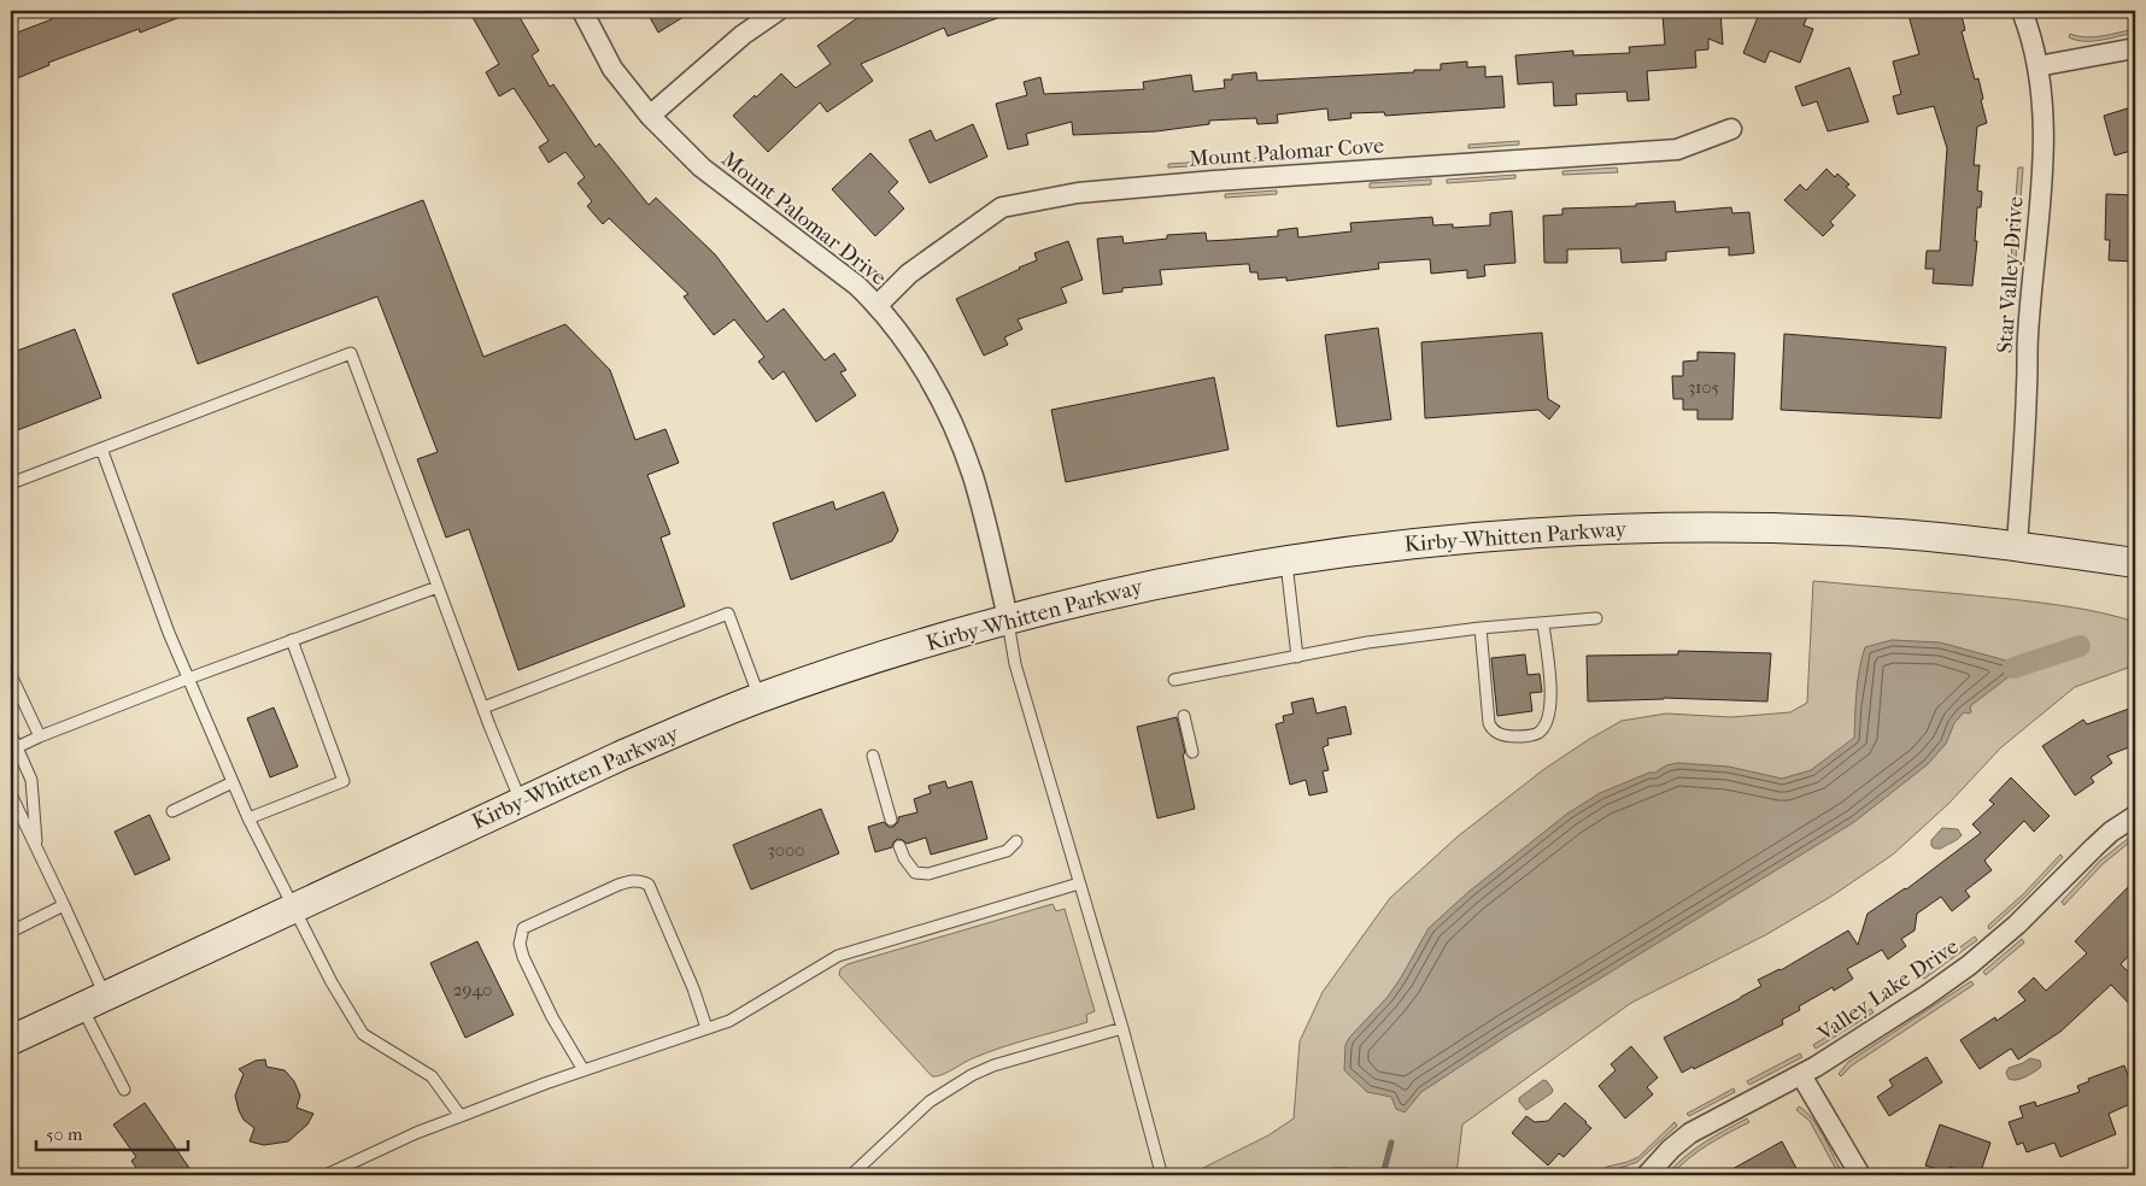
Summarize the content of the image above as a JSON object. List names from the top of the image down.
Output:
{
  "streets": {
    "main road": ["Kirby-Whitten Parkway"],
    "street": [
      "Mount Palomar Cove",
      "Mount Palomar Drive",
      "Star Valley Drive",
      "Valley Lake Drive"
    ]
  },
  "crossings": [
    ["Mount Palomar Cove", "Mount Palomar Drive"],
    ["Mount Palomar Drive", "Kirby-Whitten Parkway"],
    ["Star Valley Drive", "Kirby-Whitten Parkway"]
  ],
  "house_numbers": ["3105", "3000", "2940"],
  "scale_bar": "50 m"
}
